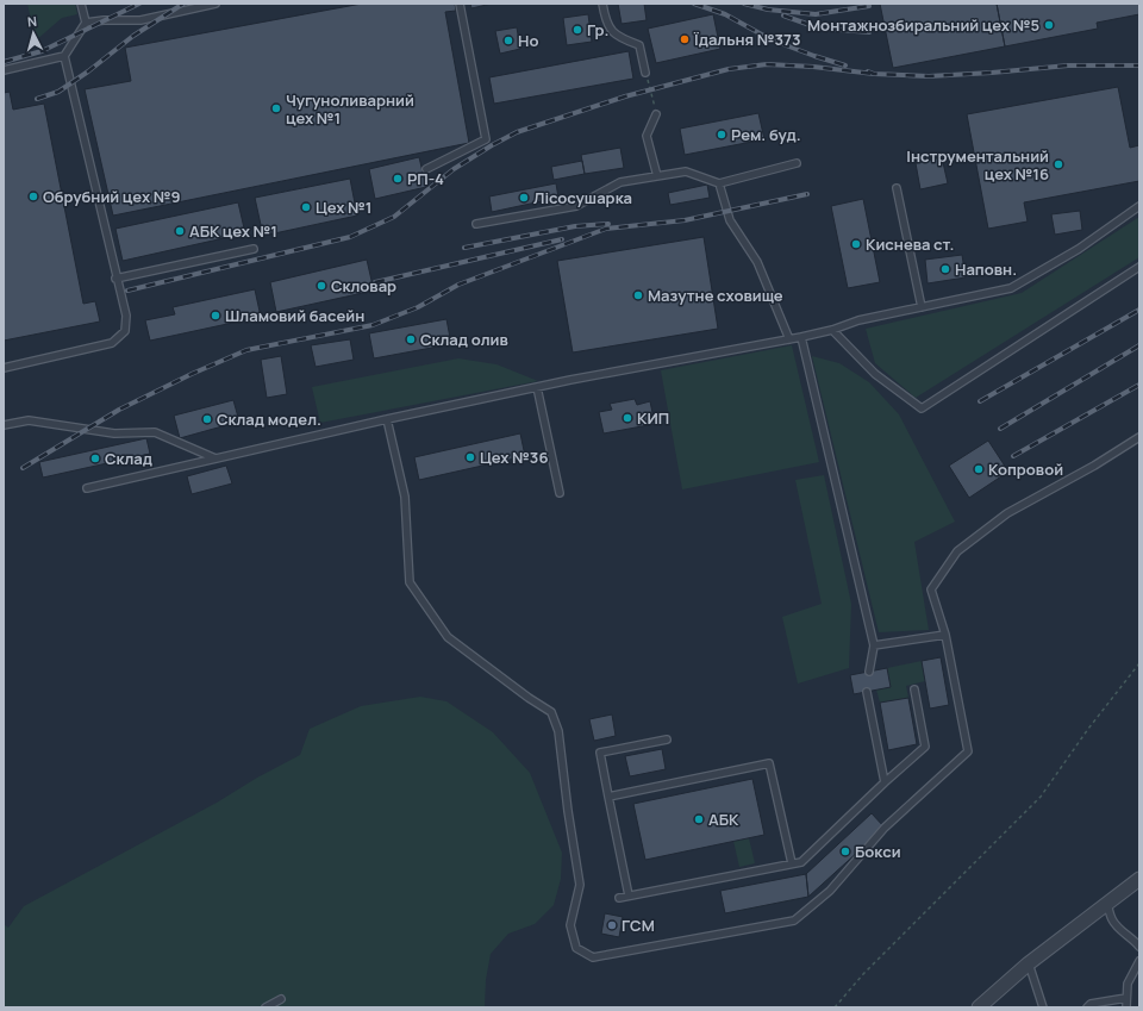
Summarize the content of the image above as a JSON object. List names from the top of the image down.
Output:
{
  "places": [
    "Монтажнозбиральний цех №5",
    "Гр.",
    "Їдальня №373",
    "Но",
    "Чугуноливарний цех №1",
    "Рем. буд.",
    "Інструментальний цех №16",
    "РП-4",
    "Обрубний цех №9",
    "Лісосушарка",
    "Цех №1",
    "АБК цех №1",
    "Киснева ст.",
    "Наповн.",
    "Скловар",
    "Мазутне сховище",
    "Шламовий басейн",
    "Склад олив",
    "КИП",
    "Склад модел.",
    "Цех №36",
    "Склад",
    "Копровой",
    "АБК",
    "Бокси",
    "ГСМ"
  ],
  "north": "top"
}
